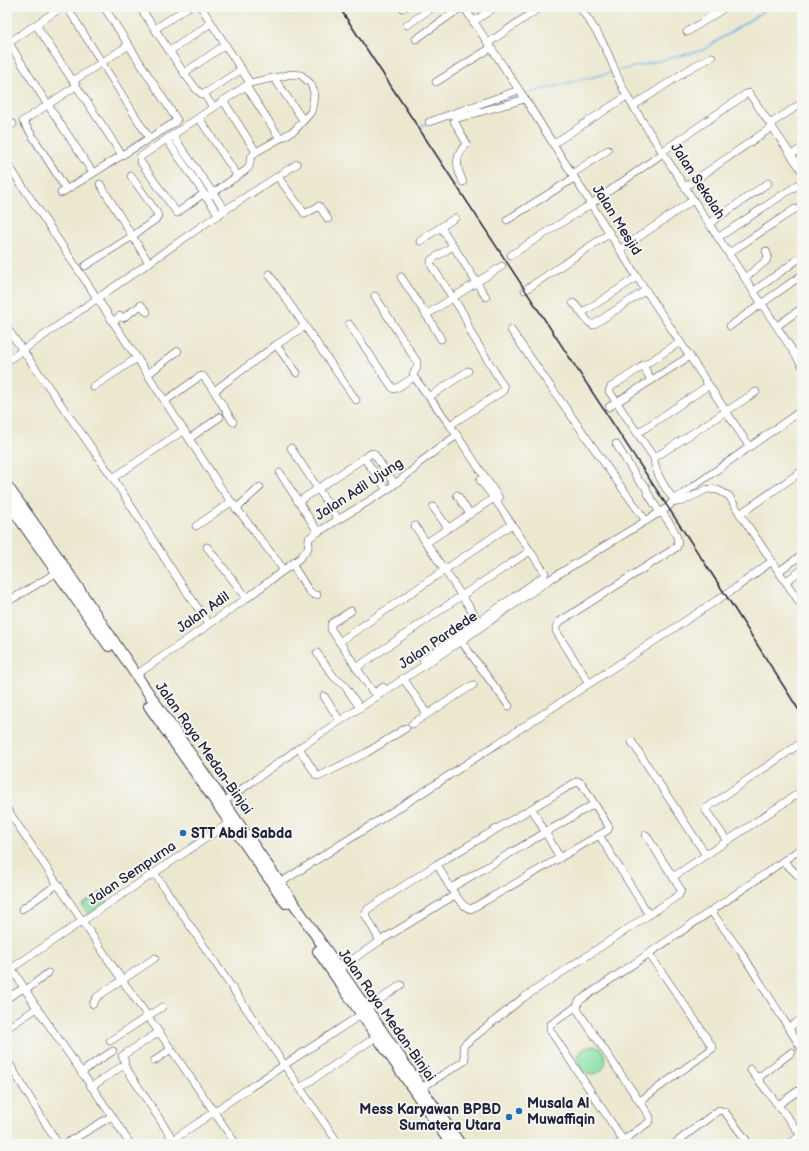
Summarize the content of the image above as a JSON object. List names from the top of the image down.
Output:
{
  "streets": {
    "highway": ["Jalan Raya Medan-Binjai"],
    "street": [
      "Jalan Sekolah",
      "Jalan Mesjid",
      "Jalan Adil Ujung",
      "Jalan Adil",
      "Jalan Pardede",
      "Jalan Sempurna"
    ]
  },
  "crossings": [
    ["Jalan Mesjid", "Jalan Pardede"],
    ["Jalan Adil Ujung", "Jalan Adil"],
    ["Jalan Adil", "Jalan Raya Medan-Binjai"],
    ["Jalan Pardede", "Jalan Raya Medan-Binjai"],
    ["Jalan Raya Medan-Binjai", "Jalan Sempurna"]
  ],
  "places": ["STT Abdi Sabda", "Musala Al Muwaffiqin", "Mess Karyawan BPBD Sumatera Utara"]
}
